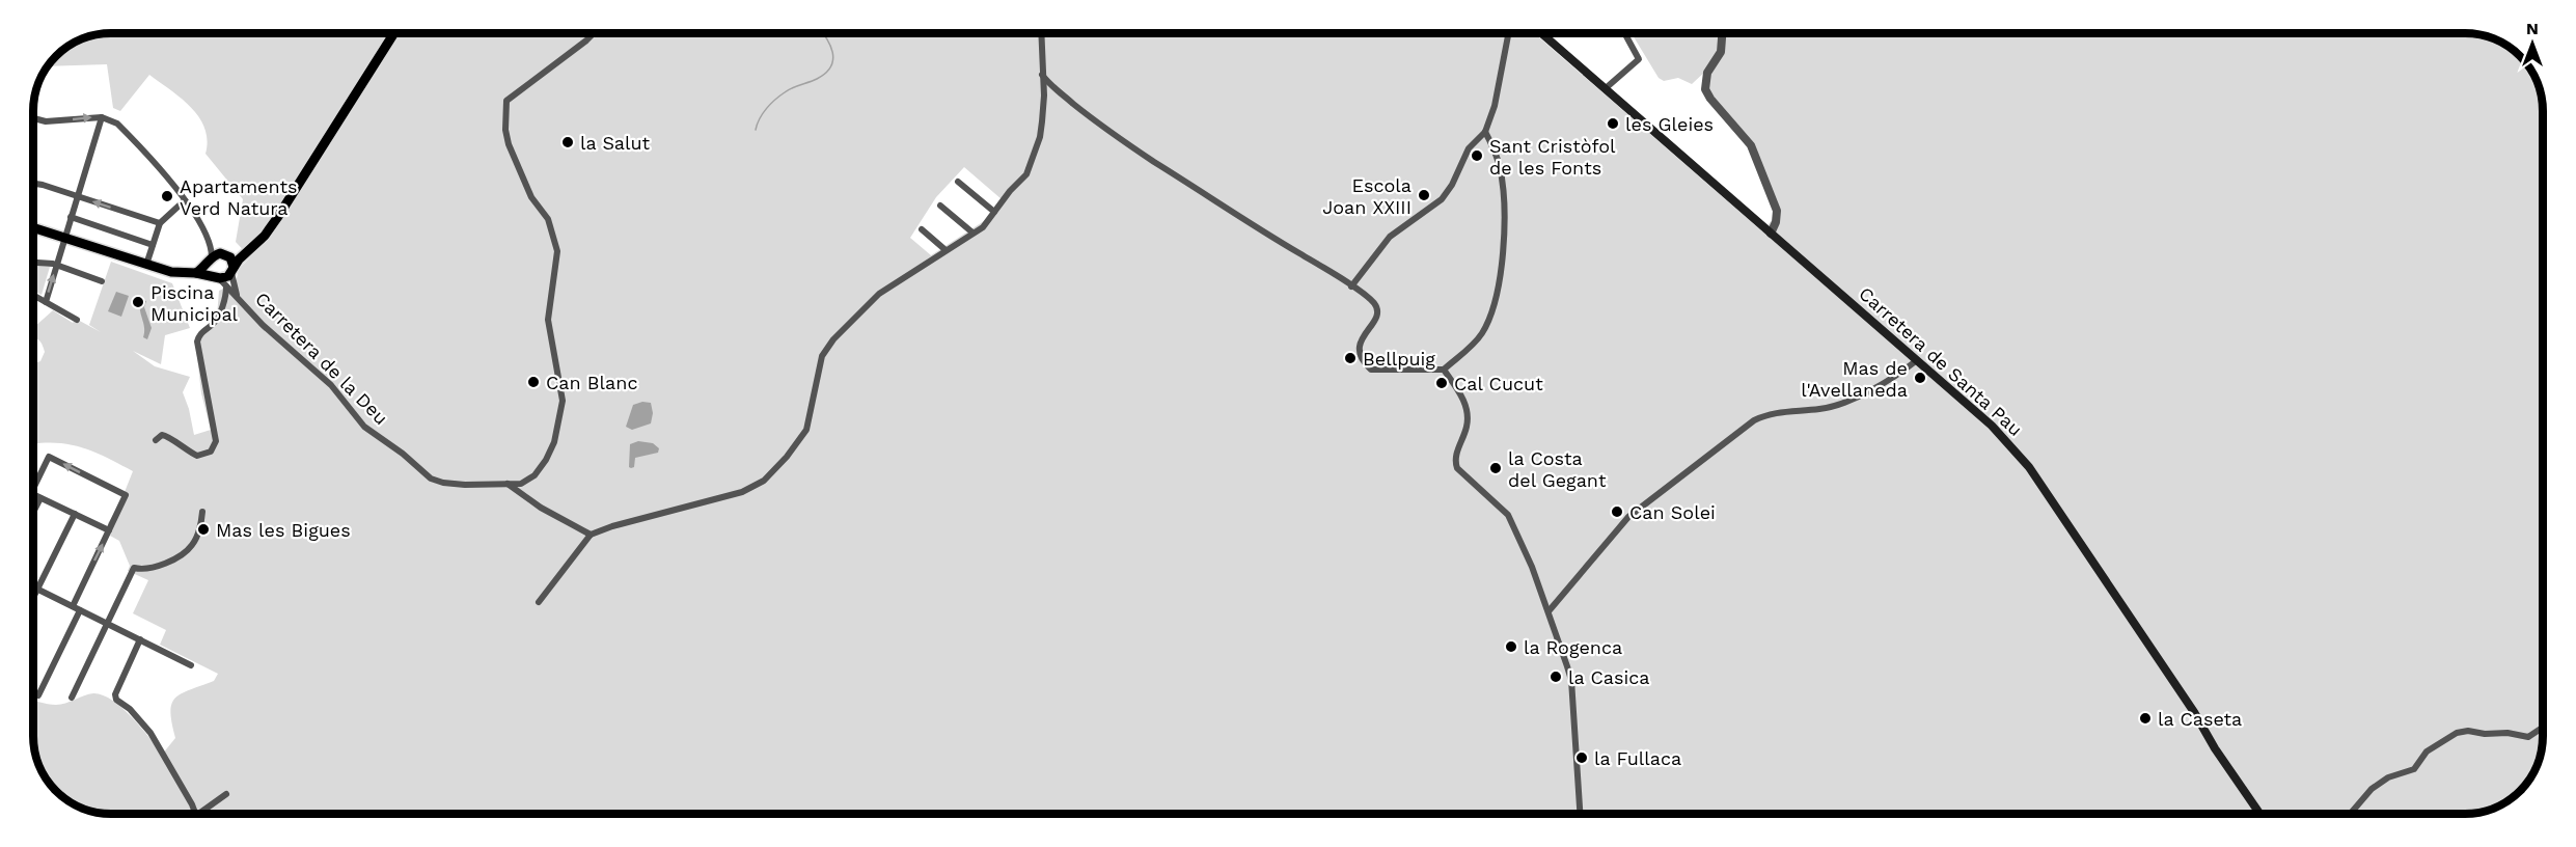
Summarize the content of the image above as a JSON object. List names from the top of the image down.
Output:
{
  "streets": {
    "main road": ["Carretera de Santa Pau"],
    "street": ["Carretera de la Deu"]
  },
  "places": [
    "les Gleies",
    "la Salut",
    "Sant Cristòfol de les Fonts",
    "Escola Joan XXIII",
    "Apartaments Verd Natura",
    "Piscina Municipal",
    "Bellpuig",
    "Mas de l'Avellaneda",
    "Can Blanc",
    "Cal Cucut",
    "la Costa del Gegant",
    "Can Solei",
    "Mas les Bigues",
    "la Rogenca",
    "la Casica",
    "la Caseta",
    "la Fullaca"
  ],
  "north": "top"
}
